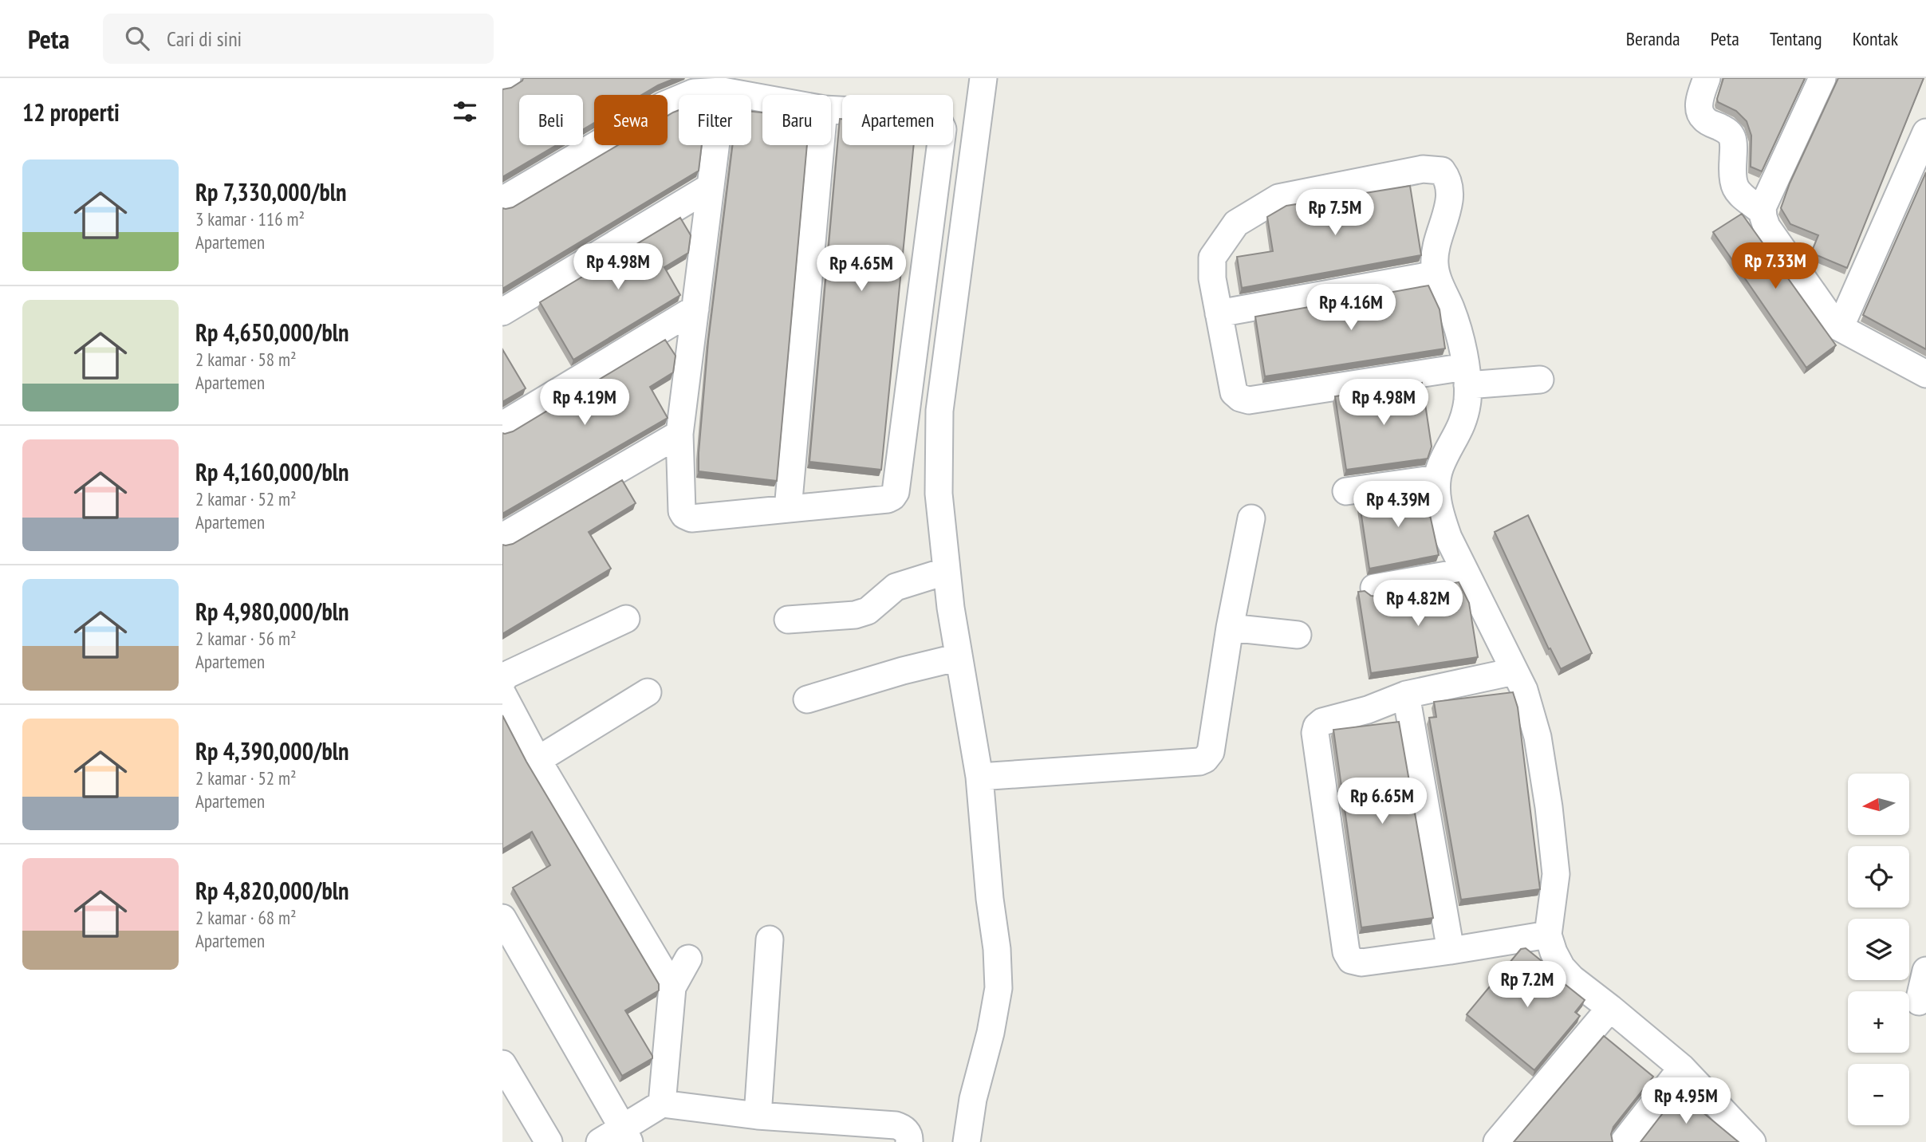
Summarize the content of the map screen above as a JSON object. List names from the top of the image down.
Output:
{
  "north": "left",
  "page": {
    "header": "Peta",
    "search": "Cari di sini",
    "nav": [
      "Beranda",
      "Peta",
      "Tentang",
      "Kontak"
    ],
    "heading": "12 properti",
    "chip": [
      "Beli",
      "Sewa",
      "Filter",
      "Baru",
      "Apartemen"
    ],
    "list": [
      {
        "name": "Rp 7,330,000/bln",
        "note": "3 kamar · 116 m² · Apartemen"
      },
      {
        "name": "Rp 4,650,000/bln",
        "note": "2 kamar · 58 m² · Apartemen"
      },
      {
        "name": "Rp 4,160,000/bln",
        "note": "2 kamar · 52 m² · Apartemen"
      },
      {
        "name": "Rp 4,980,000/bln",
        "note": "2 kamar · 56 m² · Apartemen"
      },
      {
        "name": "Rp 4,390,000/bln",
        "note": "2 kamar · 52 m² · Apartemen"
      },
      {
        "name": "Rp 4,820,000/bln",
        "note": "2 kamar · 68 m² · Apartemen"
      }
    ],
    "price": [
      "Rp 7.5M",
      "Rp 7.33M",
      "Rp 4.98M",
      "Rp 4.65M",
      "Rp 4.16M",
      "Rp 4.19M",
      "Rp 4.98M",
      "Rp 4.39M",
      "Rp 4.82M",
      "Rp 6.65M",
      "Rp 7.2M",
      "Rp 4.95M"
    ],
    "map_buttons": ["+", "−"]
  }
}
